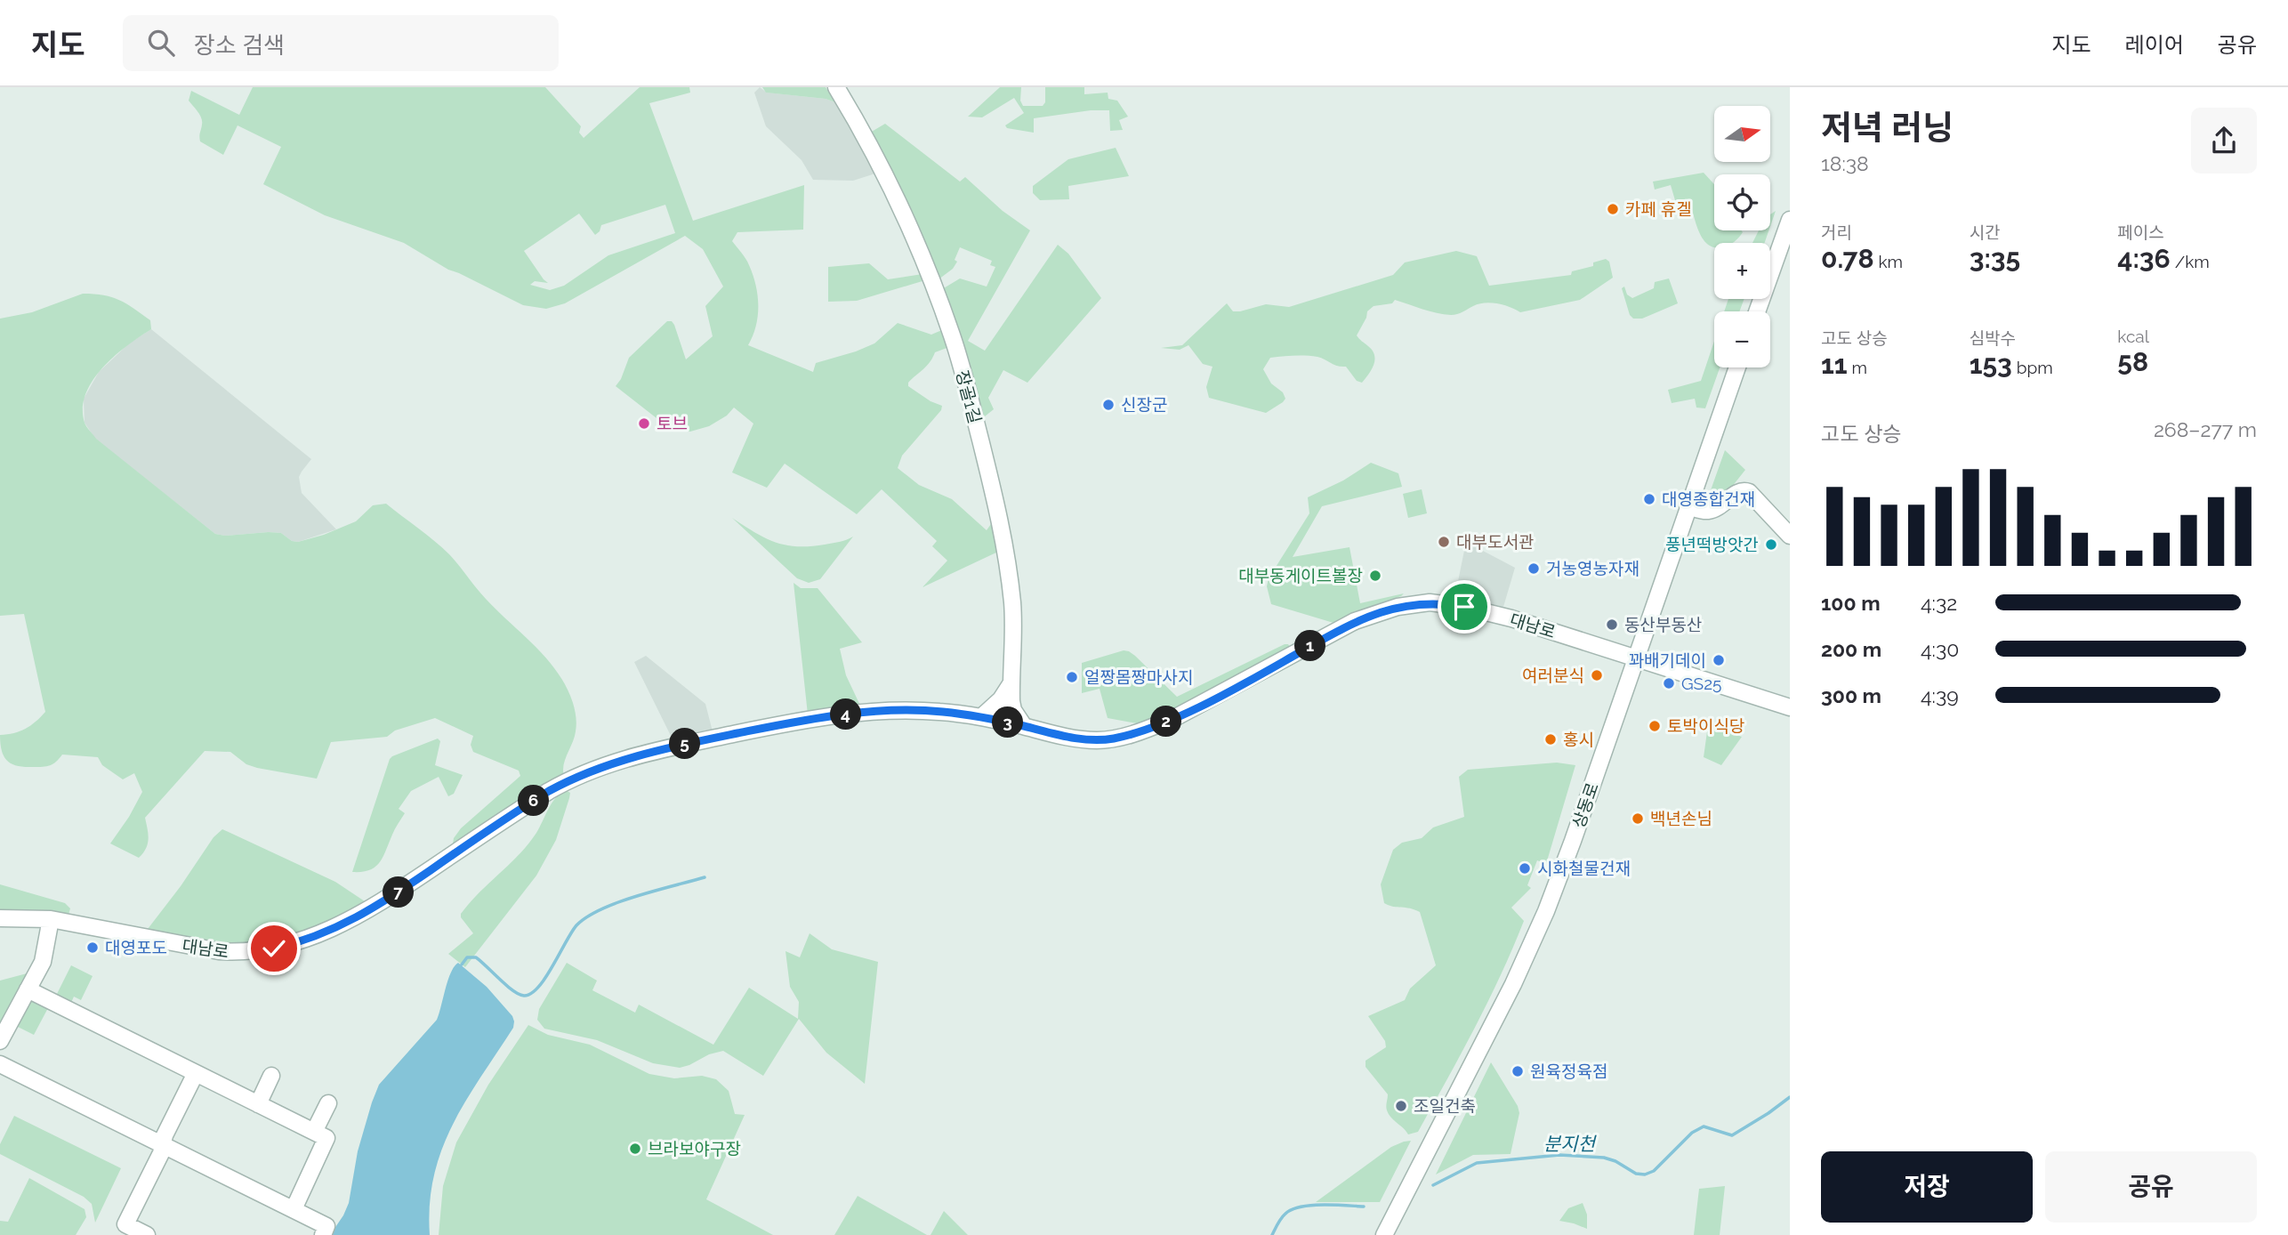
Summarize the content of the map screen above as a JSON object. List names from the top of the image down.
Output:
{
  "streets": {
    "street": ["장골1길", "대남로", "상동로"]
  },
  "crossings": [
    ["장골1길", "대남로"],
    ["대남로", "상동로"]
  ],
  "water": ["분지천"],
  "places": [
    "카페 휴겔",
    "신장군",
    "토브",
    "대영종합건재",
    "대부도서관",
    "풍년떡방앗간",
    "거농영농자재",
    "대부동게이트볼장",
    "동산부동산",
    "꽈배기데이",
    "여러분식",
    "얼짱몸짱마사지",
    "GS25",
    "토박이식당",
    "홍시",
    "백년손님",
    "시화철물건재",
    "대영포도",
    "원육정육점",
    "조일건축",
    "브라보야구장"
  ],
  "north": "right",
  "page": {
    "header": "지도",
    "search": "장소 검색",
    "nav": ["지도", "레이어", "공유"],
    "heading": ["저녁 러닝", "18:38"],
    "map_buttons": ["+", "−"],
    "stats": [
      ["거리", "0.78 km"],
      ["시간", "3:35"],
      ["페이스", "4:36 /km"],
      ["고도 상승", "11 m"],
      ["심박수", "153 bpm"],
      ["kcal", "58"]
    ],
    "chart": ["고도 상승", "268–277 m"],
    "list": [
      {
        "name": "100 m",
        "note": "4:32"
      },
      {
        "name": "200 m",
        "note": "4:30"
      },
      {
        "name": "300 m",
        "note": "4:39"
      }
    ],
    "pins": [
      "1",
      "4",
      "2",
      "3",
      "5",
      "6",
      "7"
    ],
    "buttons": ["저장", "공유"]
  }
}
